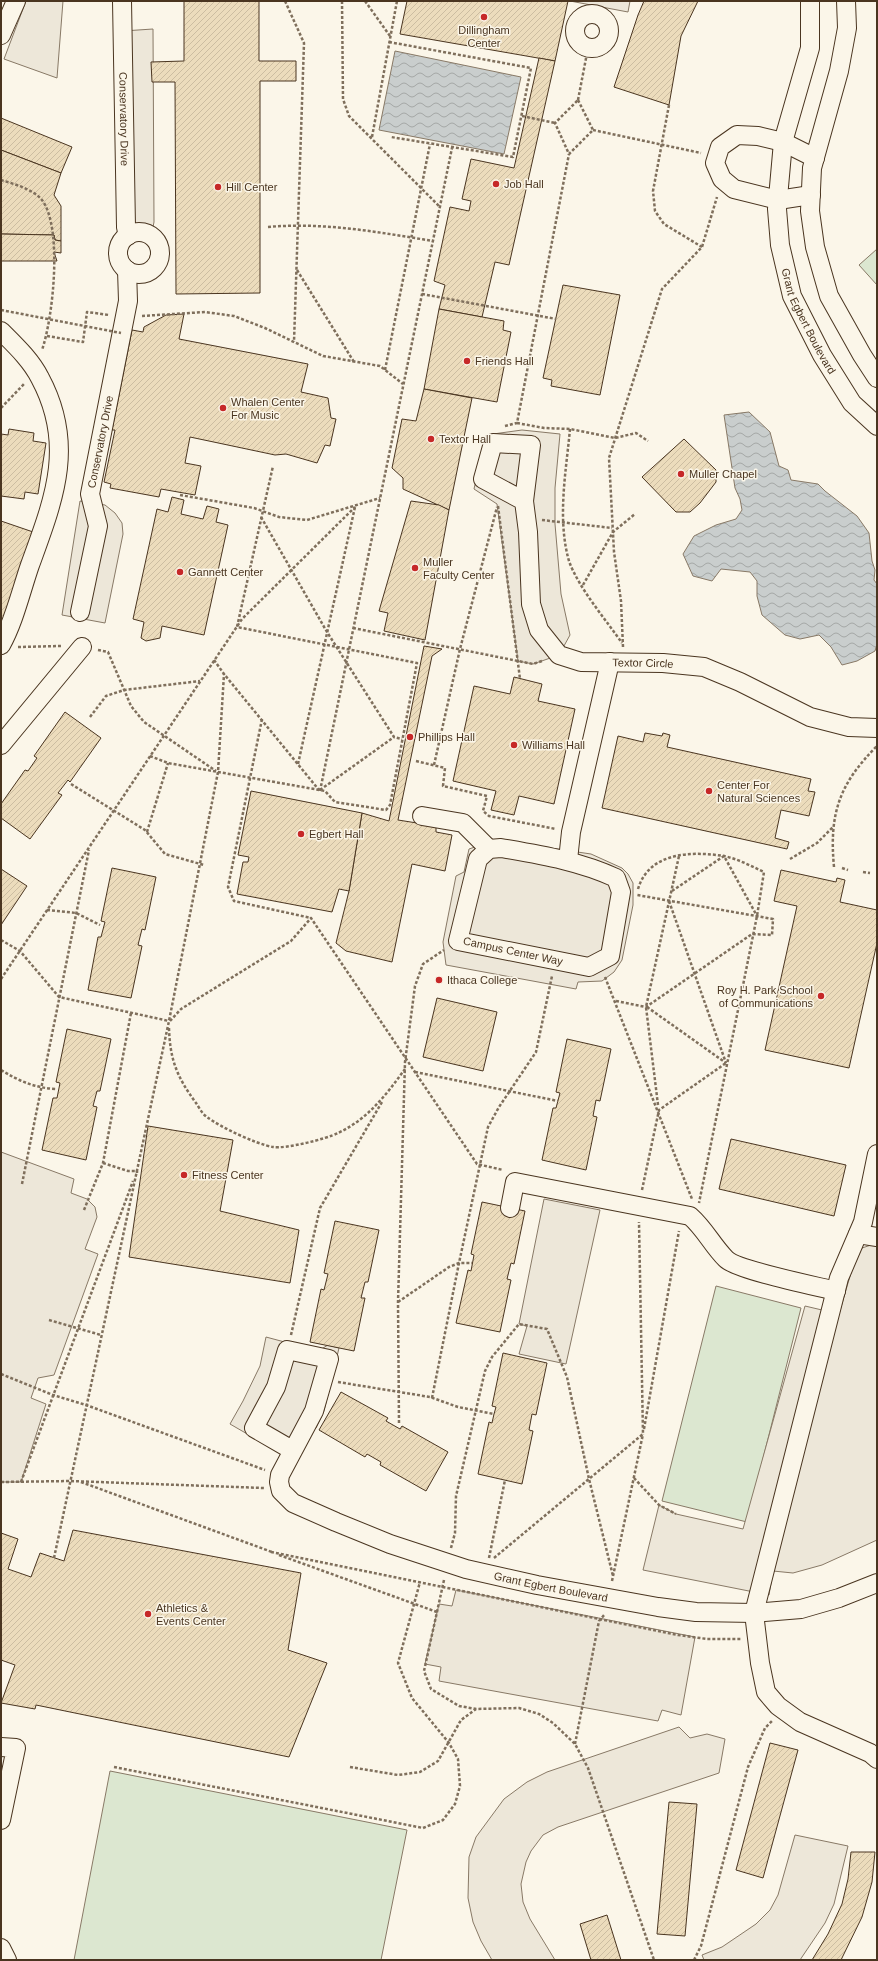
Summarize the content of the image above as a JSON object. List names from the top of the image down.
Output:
{
  "streets": {
    "street": [
      "Conservatory Drive",
      "Grant Egbert Boulevard",
      "Textor Circle",
      "Campus Center Way"
    ]
  },
  "places": [
    "Dillingham Center",
    "Job Hall",
    "Hill Center",
    "Friends Hall",
    "Whalen Center For Music",
    "Textor Hall",
    "Muller Chapel",
    "Muller Faculty Center",
    "Gannett Center",
    "Phillips Hall",
    "Williams Hall",
    "Center For Natural Sciences",
    "Egbert Hall",
    "Ithaca College",
    "Roy H. Park School of Communications",
    "Fitness Center",
    "Athletics & Events Center"
  ]
}
